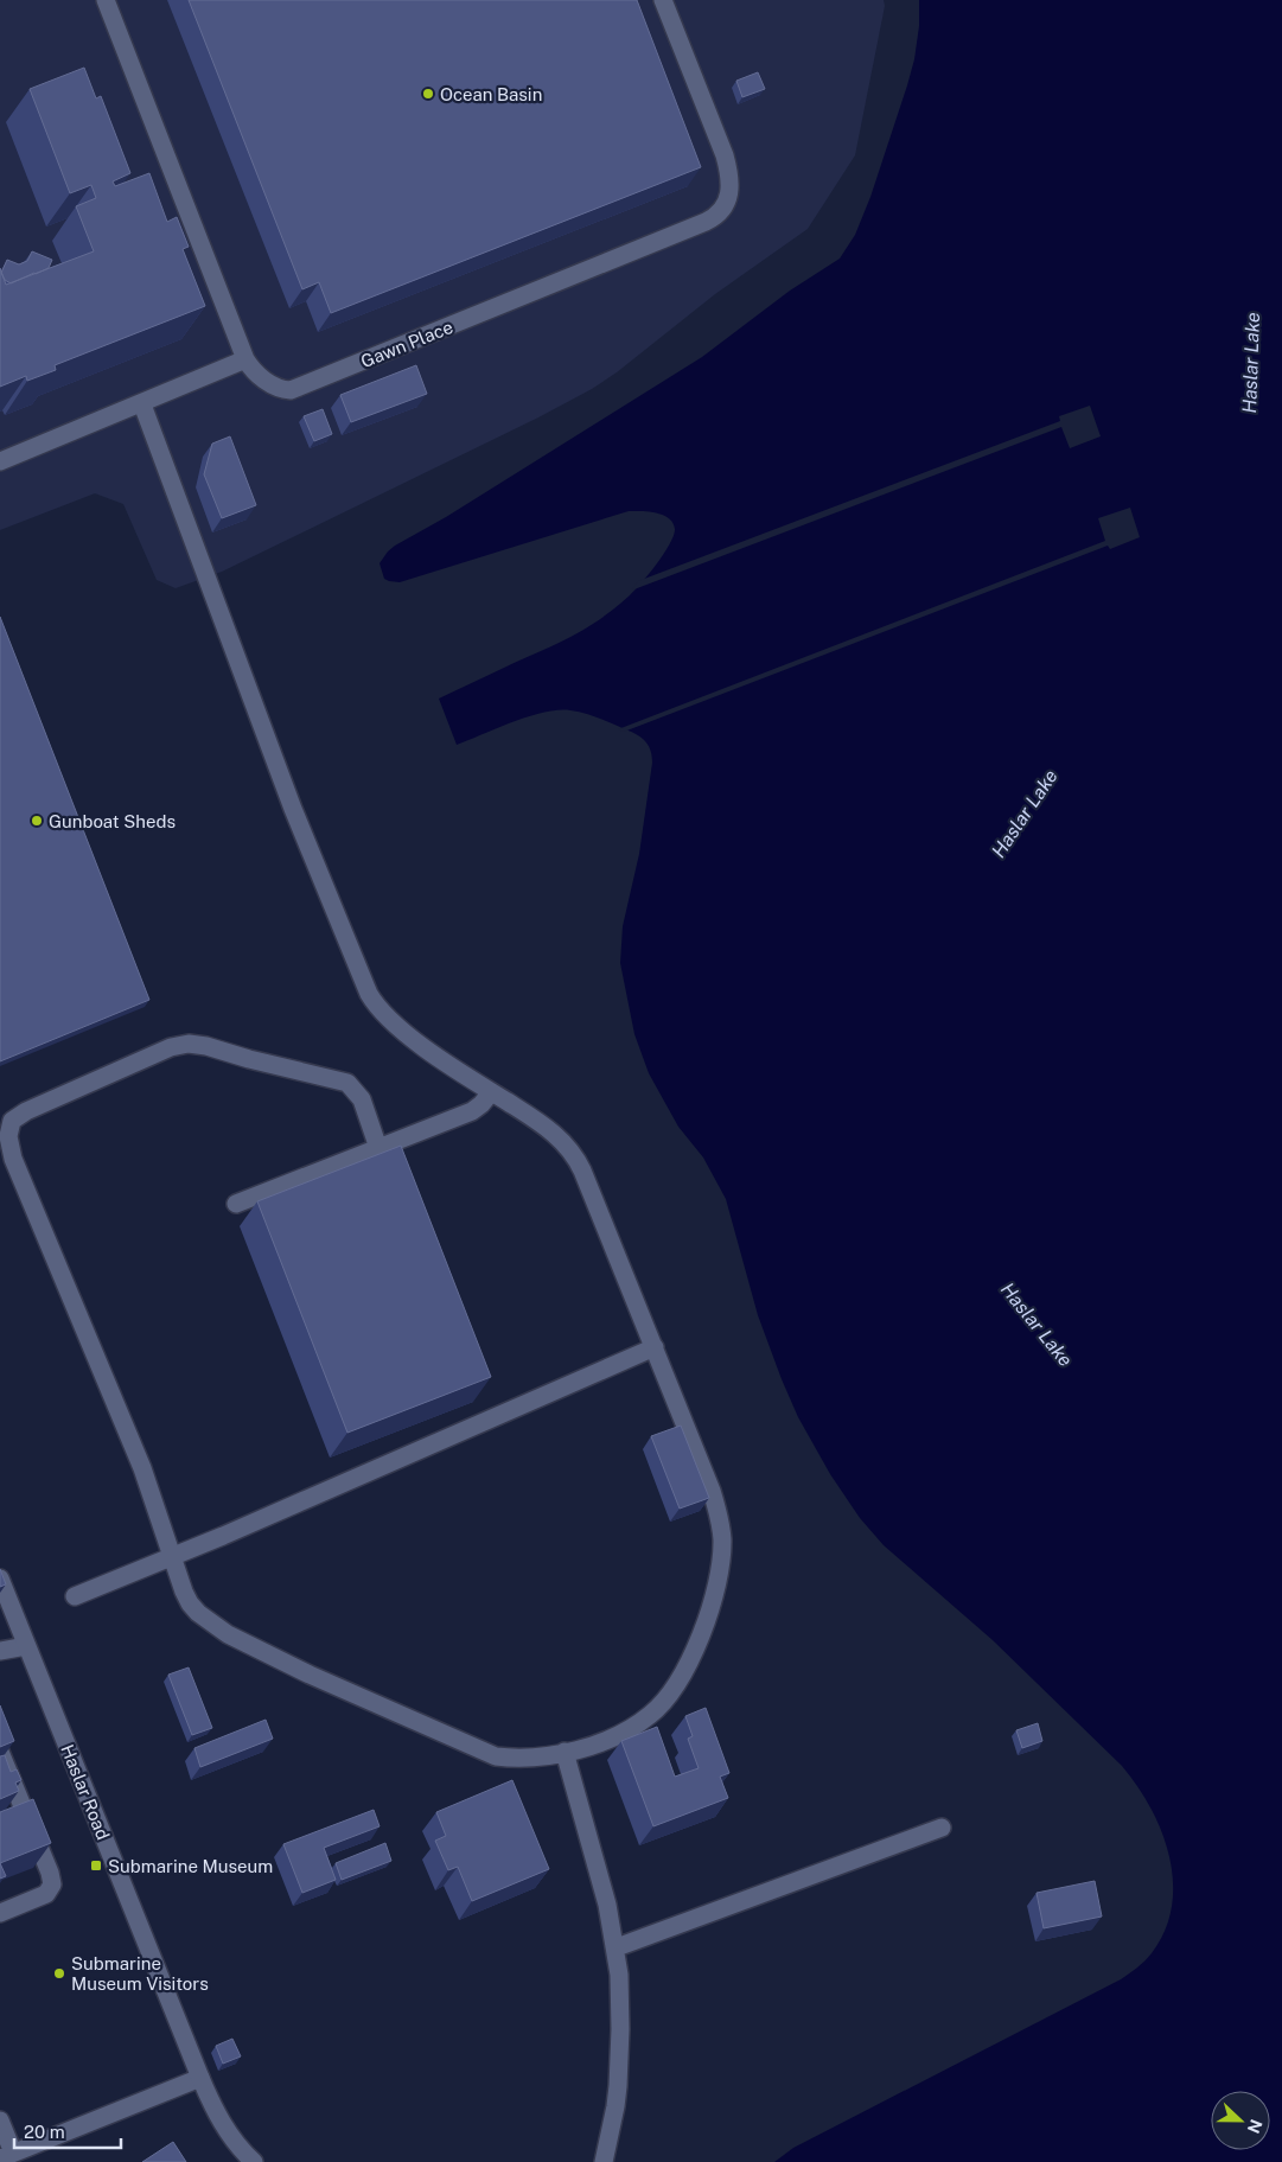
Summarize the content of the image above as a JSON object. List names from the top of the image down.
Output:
{
  "streets": {
    "street": ["Gawn Place", "Haslar Road"]
  },
  "water": ["Haslar Lake"],
  "places": {
    "other": ["Ocean Basin", "Gunboat Sheds", "Submarine Museum Visitors"],
    "transit": ["Submarine Museum"]
  },
  "scale_bar": "20 m",
  "north": "right"
}
